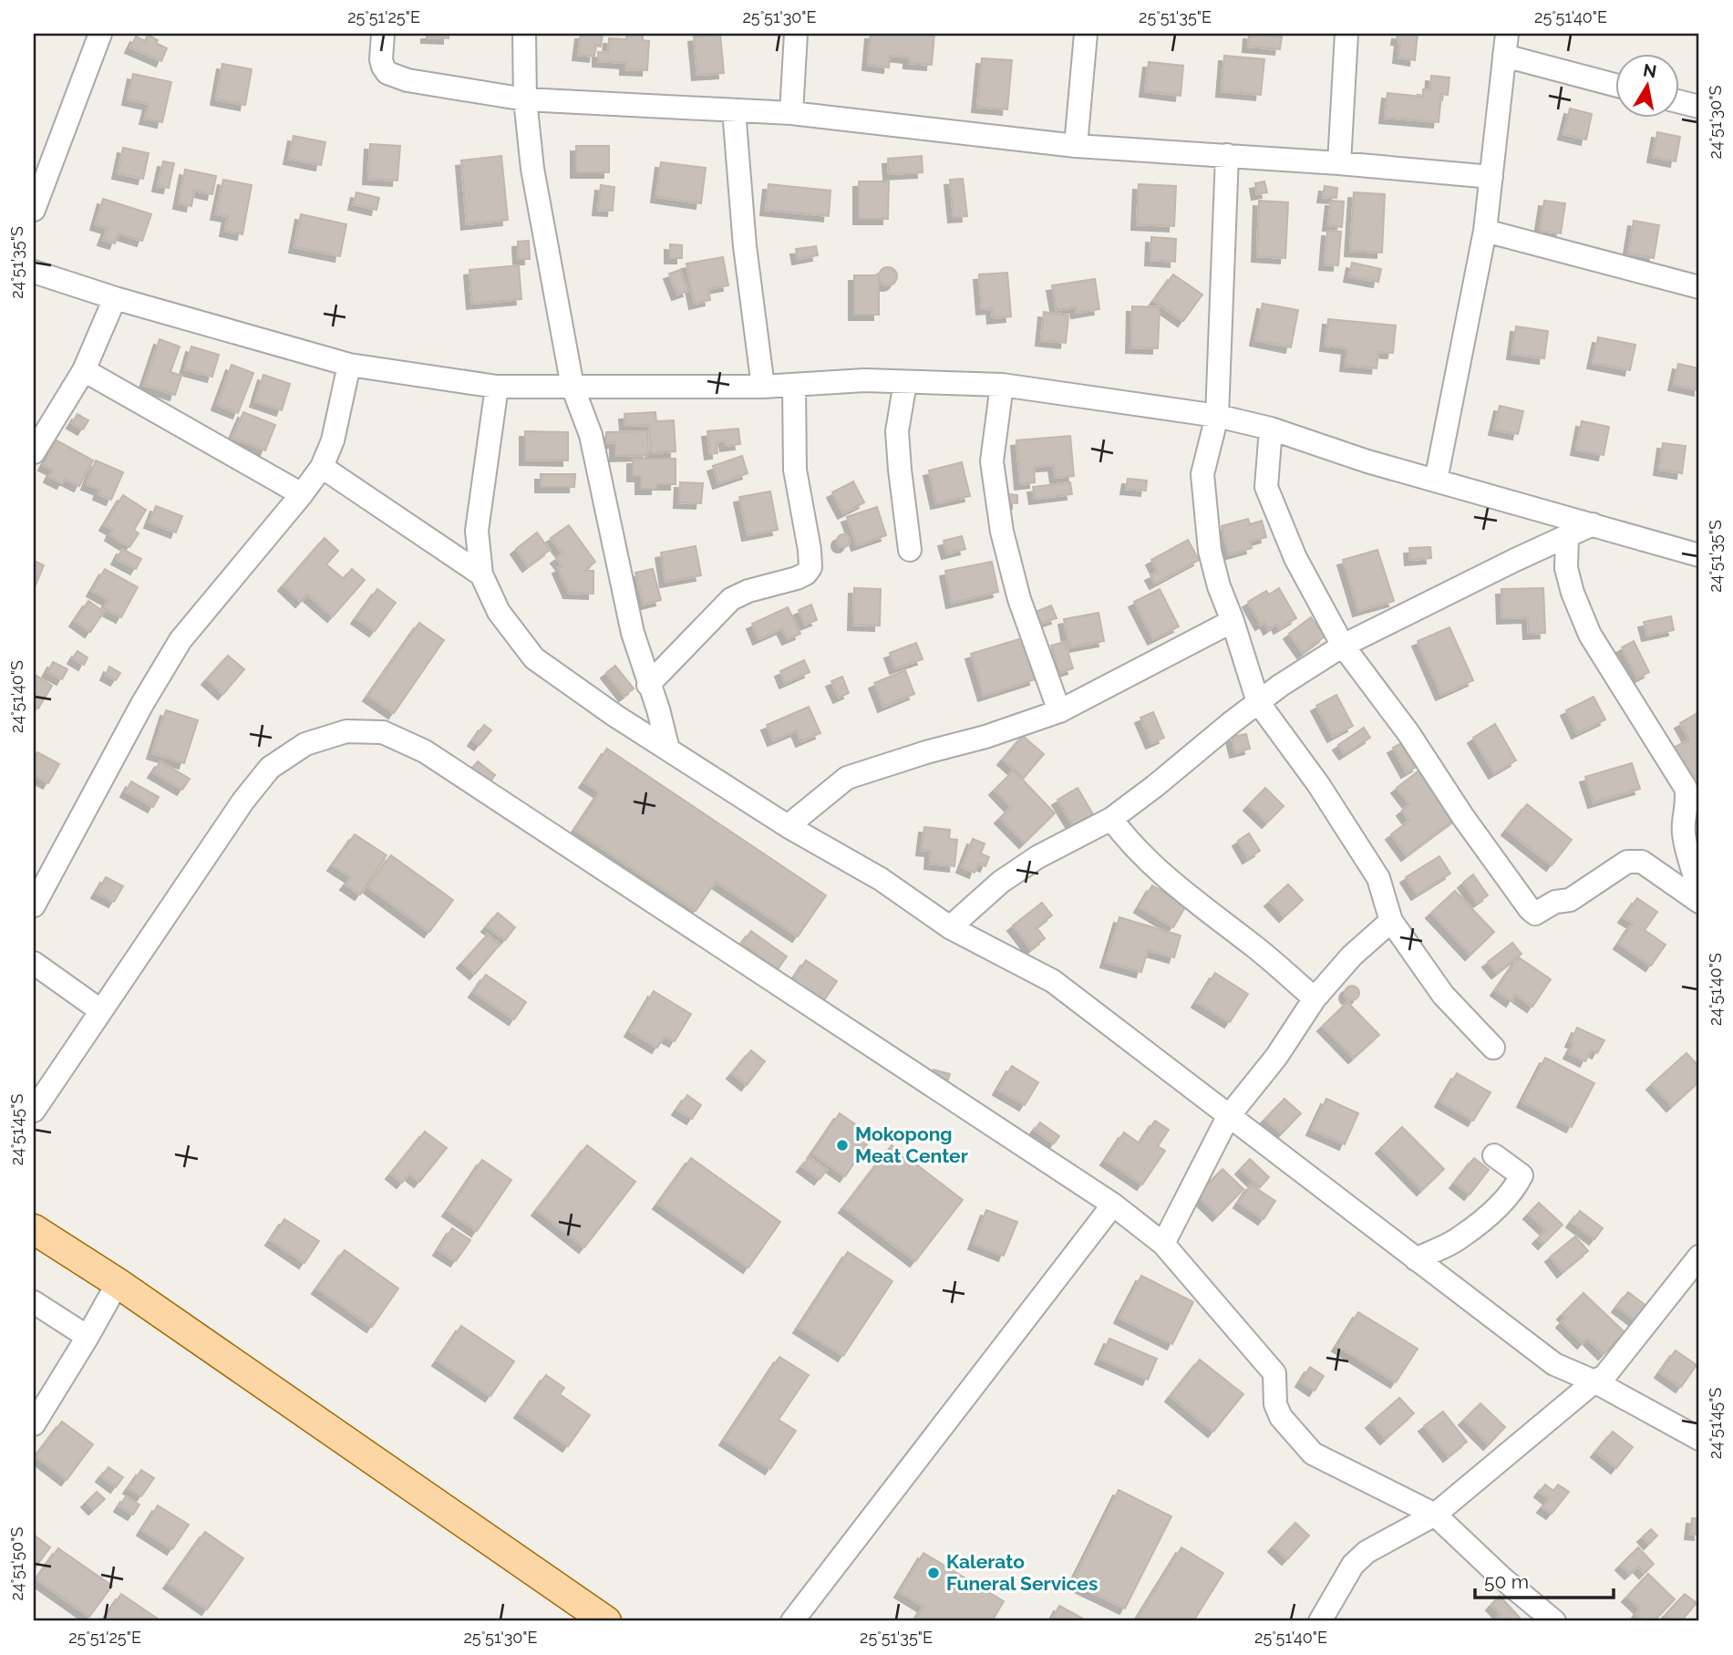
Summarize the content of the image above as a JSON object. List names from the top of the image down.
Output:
{
  "places": ["Mokopong Meat Center", "Kalerato Funeral Services"],
  "scale_bar": "50 m",
  "north": "top",
  "coordinates": [
    "25°51'25\"E",
    "25°51'30\"E",
    "25°51'35\"E",
    "25°51'40\"E",
    "24°51'30\"S",
    "24°51'35\"S",
    "24°51'40\"S",
    "24°51'45\"S",
    "24°51'50\"S"
  ]
}
